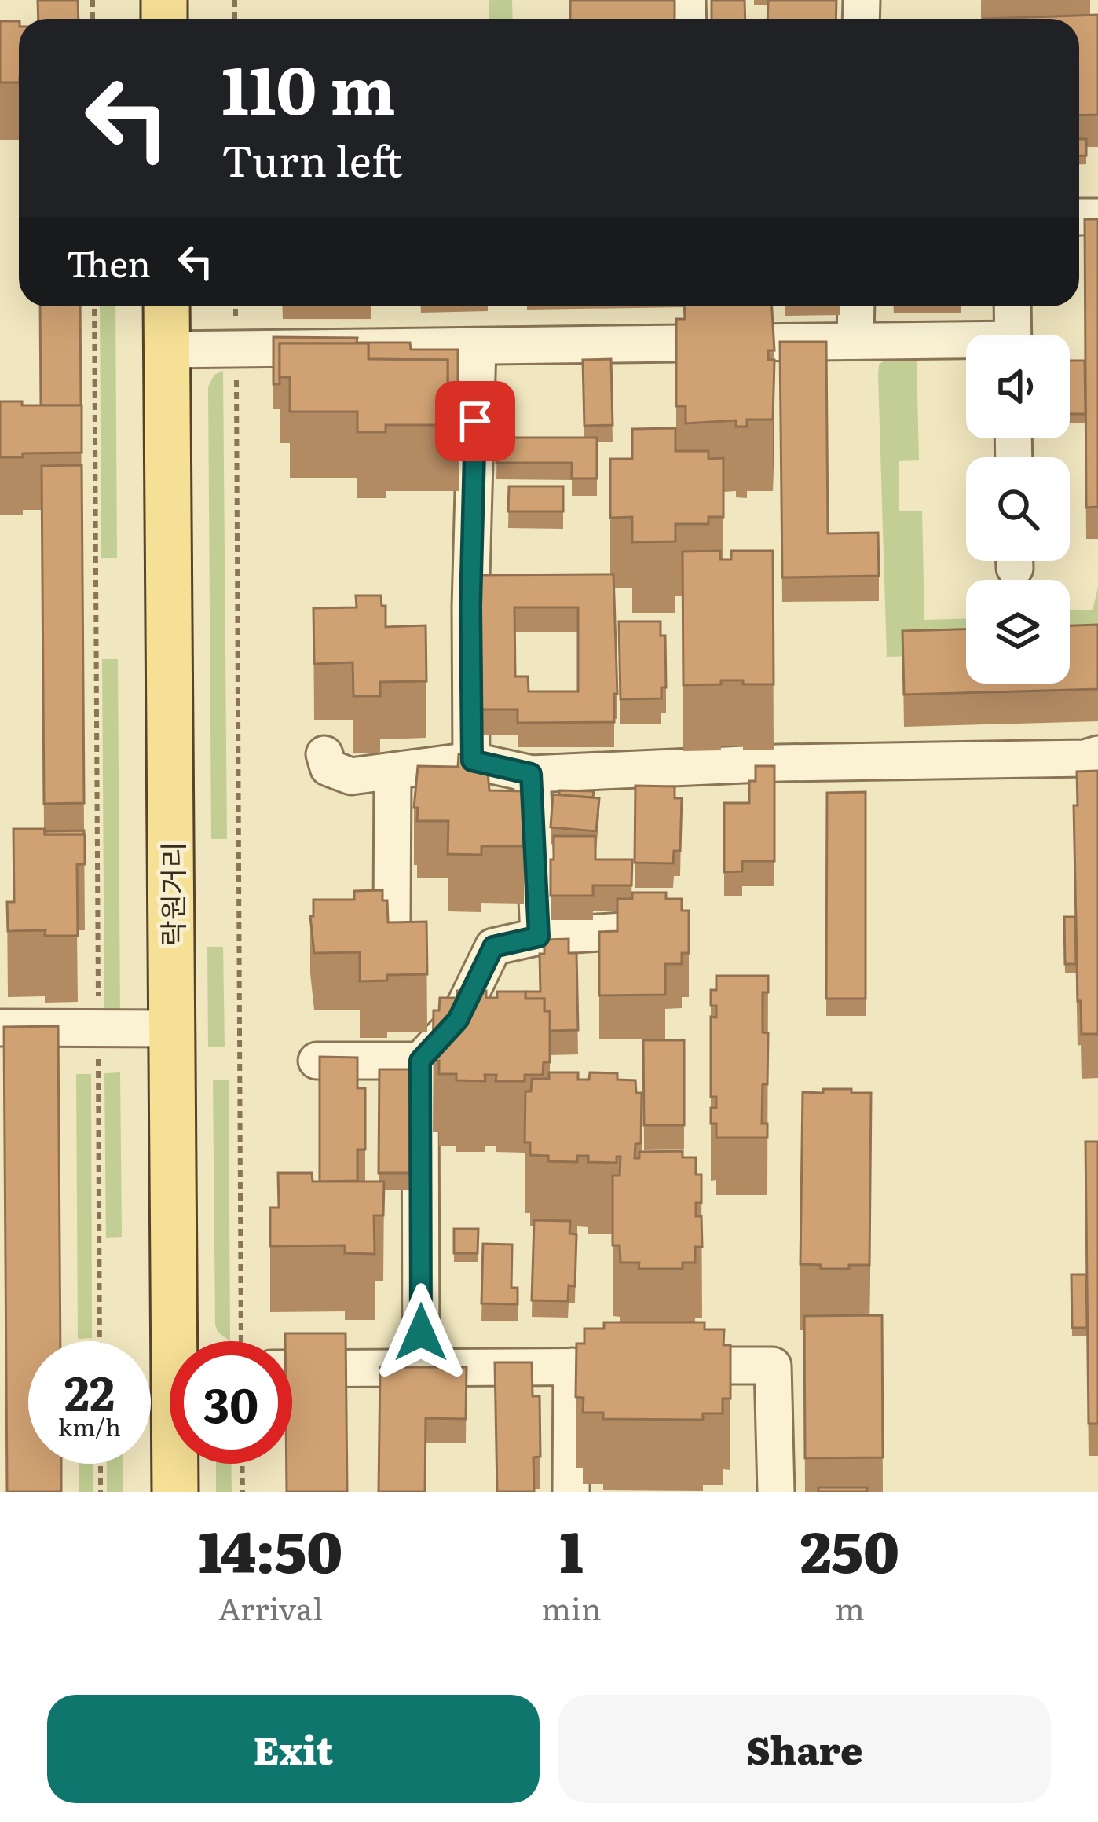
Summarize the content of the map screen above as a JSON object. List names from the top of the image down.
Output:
{
  "streets": {
    "main road": ["락원거리"]
  },
  "page": {
    "turn": ["110 m", "Turn left"],
    "then": "Then",
    "speed": "22 km/h",
    "limit": "30",
    "eta": [
      "14:50",
      "Arrival",
      "1",
      "min",
      "250",
      "m"
    ],
    "buttons": ["Exit", "Share"]
  }
}
